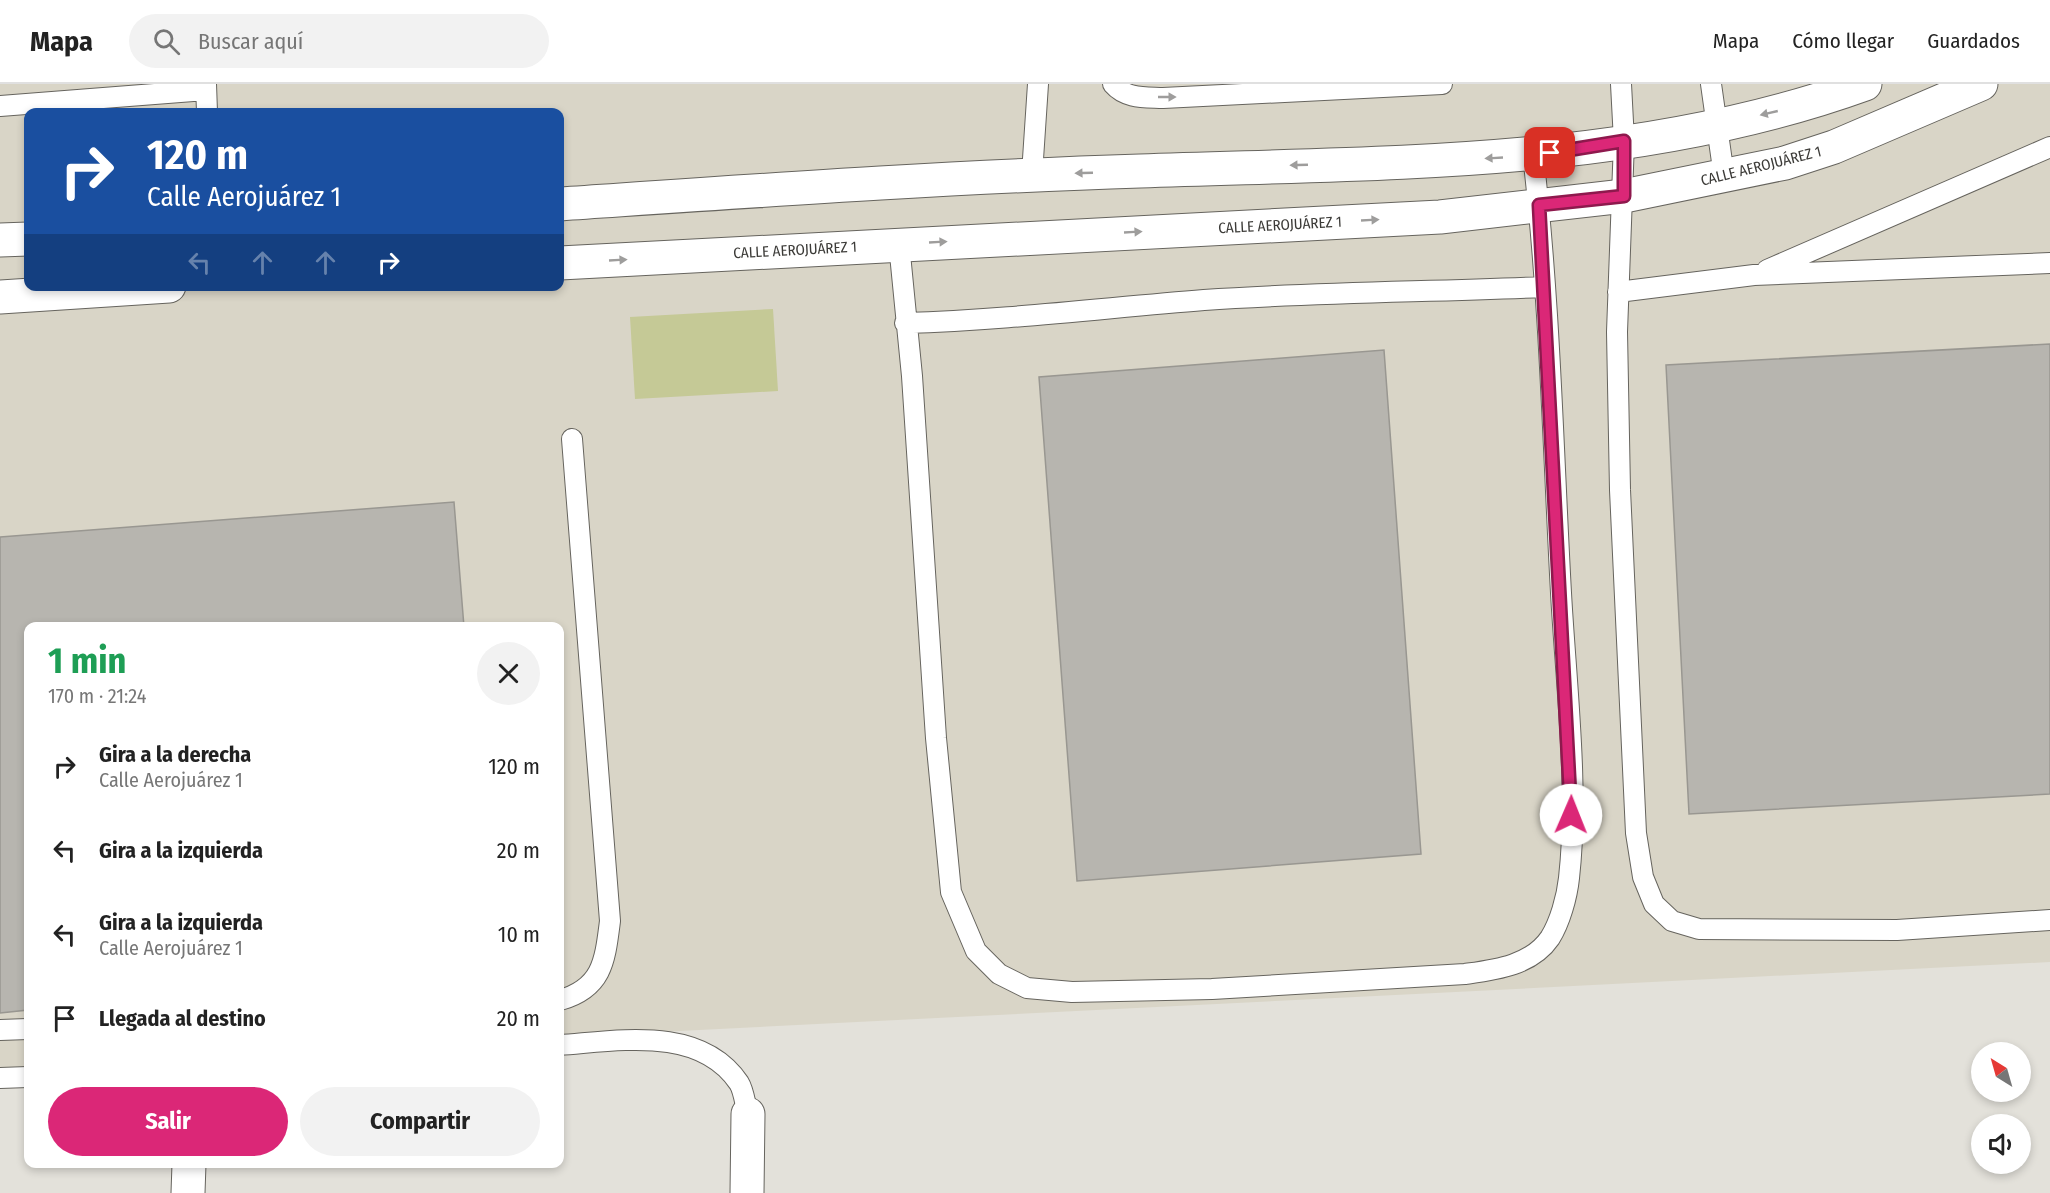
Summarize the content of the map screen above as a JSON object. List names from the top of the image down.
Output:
{
  "streets": {
    "street": ["CALLE AEROJUÁREZ 1"]
  },
  "north": "top left",
  "page": {
    "header": "Mapa",
    "search": "Buscar aquí",
    "nav": ["Mapa", "Cómo llegar", "Guardados"],
    "turn": ["120 m", "Calle Aerojuárez 1"],
    "heading": ["1 min", "170 m · 21:24"],
    "list": [
      {
        "name": "Gira a la derecha",
        "note": "Calle Aerojuárez 1",
        "value": "120 m"
      },
      {
        "name": "Gira a la izquierda",
        "value": "20 m"
      },
      {
        "name": "Gira a la izquierda",
        "note": "Calle Aerojuárez 1",
        "value": "10 m"
      },
      {
        "name": "Llegada al destino",
        "value": "20 m"
      }
    ],
    "buttons": ["Salir", "Compartir"]
  }
}
